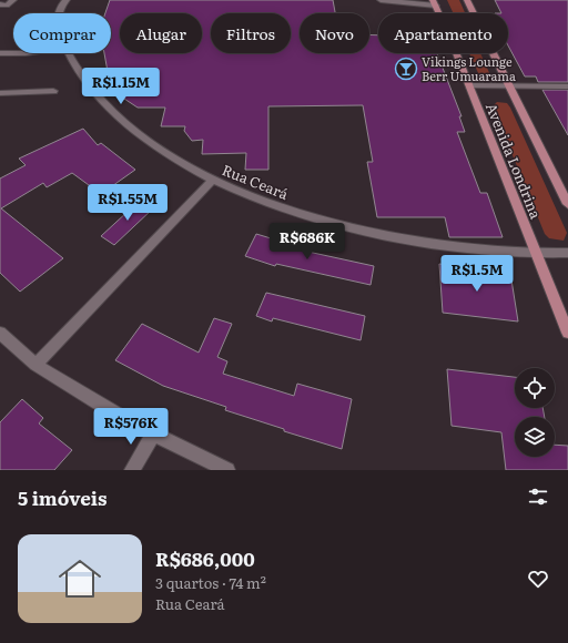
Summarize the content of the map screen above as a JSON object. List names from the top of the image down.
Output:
{
  "streets": {
    "main road": ["Avenida Londrina"],
    "street": ["Rua Ceará"]
  },
  "crossings": [
    ["Avenida Londrina", "Rua Ceará"]
  ],
  "places": {
    "bar": ["Vikings Lounge Berr Umuarama"]
  },
  "page": {
    "chip": [
      "Comprar",
      "Alugar",
      "Filtros",
      "Novo",
      "Apartamento"
    ],
    "price": [
      "R$1.15M",
      "R$1.55M",
      "R$686K",
      "R$1.5M",
      "R$576K"
    ],
    "heading": "5 imóveis",
    "list": [
      {
        "name": "R$686,000",
        "note": "3 quartos · 74 m² · Rua Ceará"
      }
    ]
  }
}
